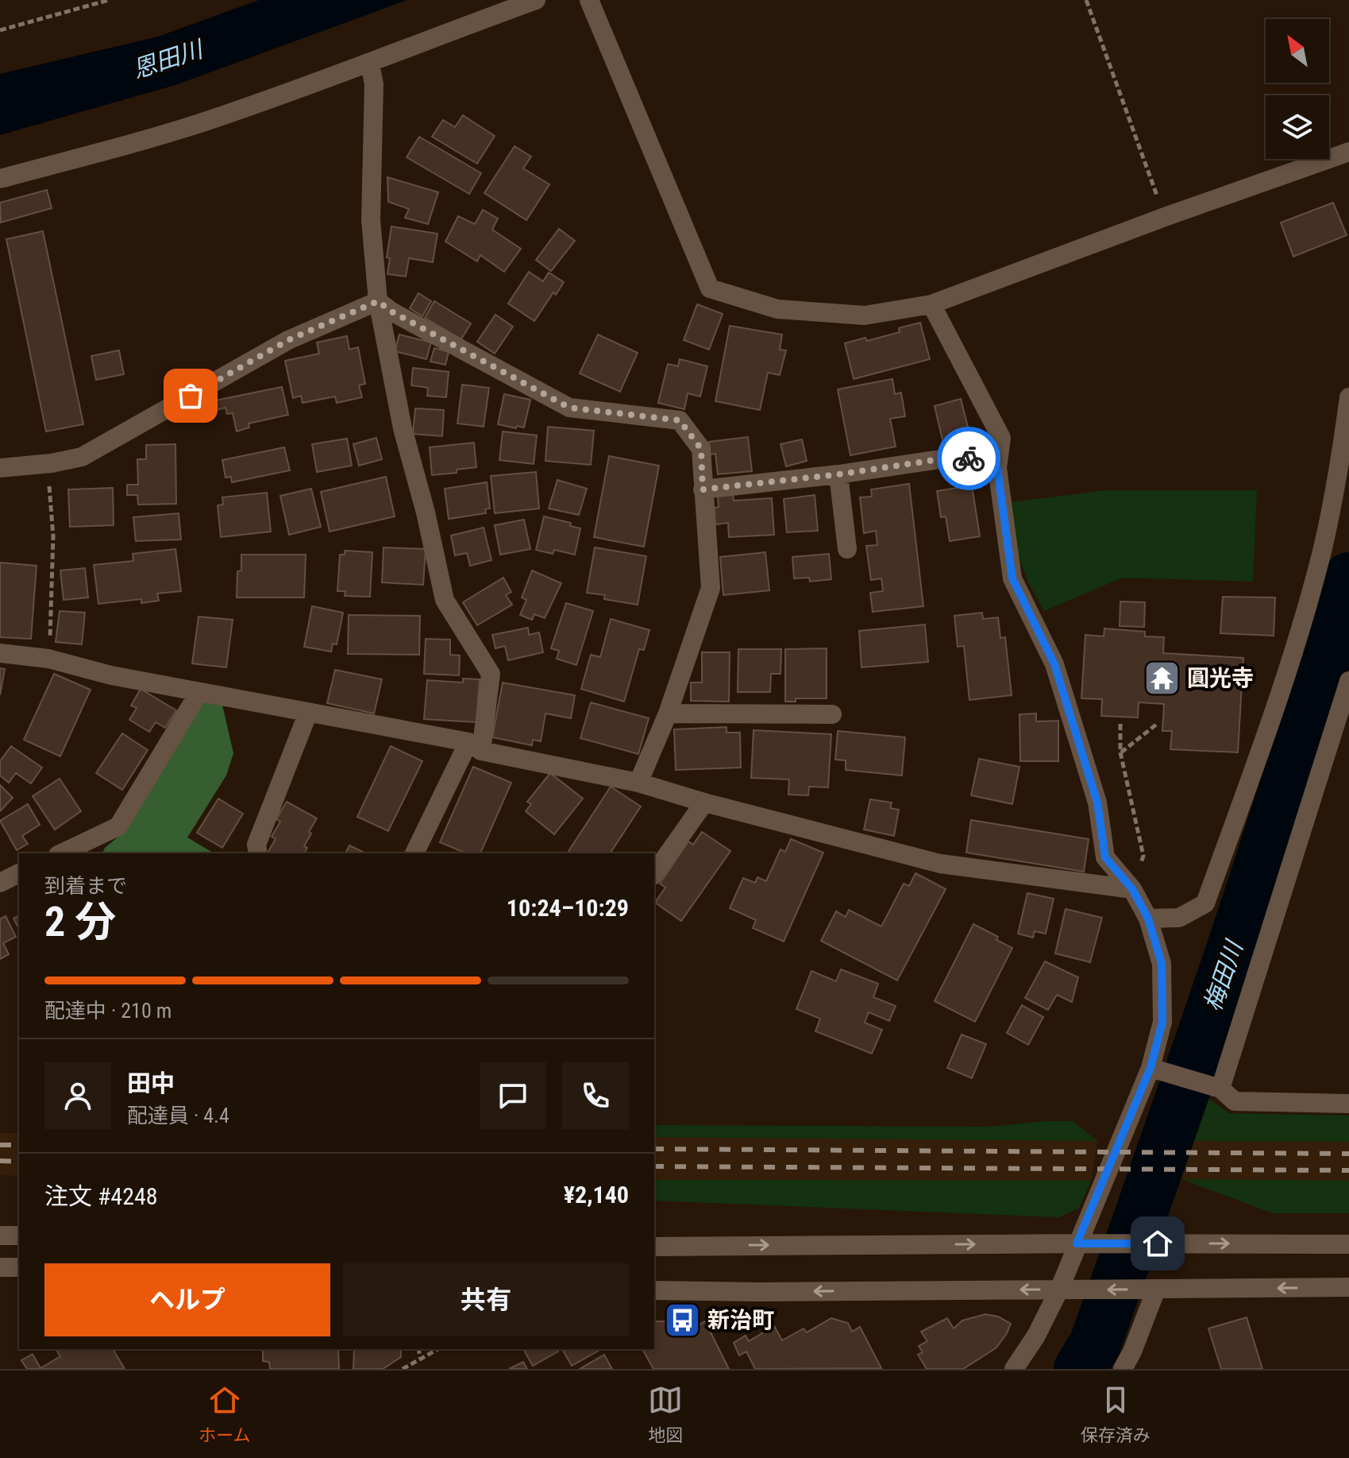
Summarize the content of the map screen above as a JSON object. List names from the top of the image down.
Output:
{
  "water": ["恩田川", "梅田川"],
  "places": {
    "temple": ["圓光寺"],
    "bus stop": ["新治町"]
  },
  "north": "top left",
  "page": {
    "heading": ["2 分", "到着まで", "10:24–10:29"],
    "panel": [
      "田中",
      "配達員 · 4.4",
      "注文 #4248",
      "¥2,140"
    ],
    "bar": "配達中 · 210 m",
    "buttons": ["ヘルプ", "共有"],
    "tabs": ["ホーム", "地図", "保存済み"]
  }
}
